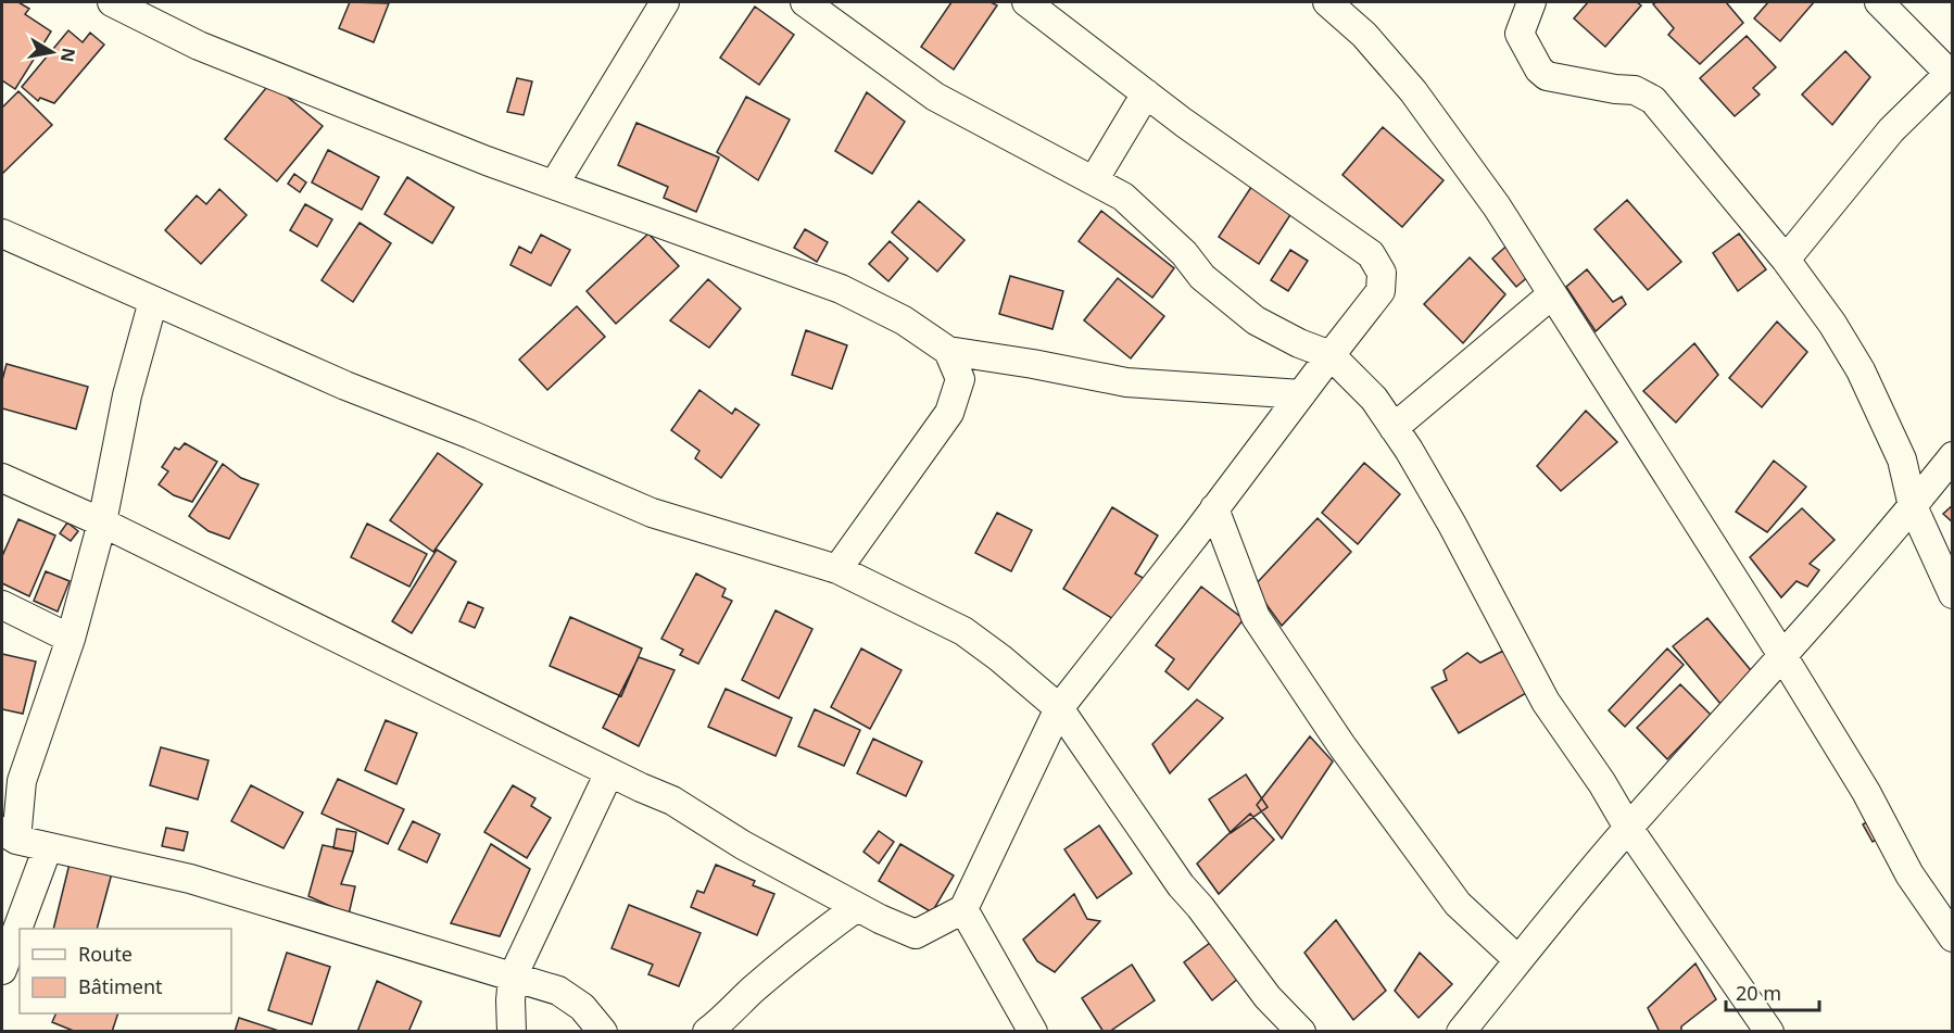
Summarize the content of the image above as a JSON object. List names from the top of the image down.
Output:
{
  "legend": ["Route", "Bâtiment"],
  "scale_bar": "20 m",
  "north": "right"
}
